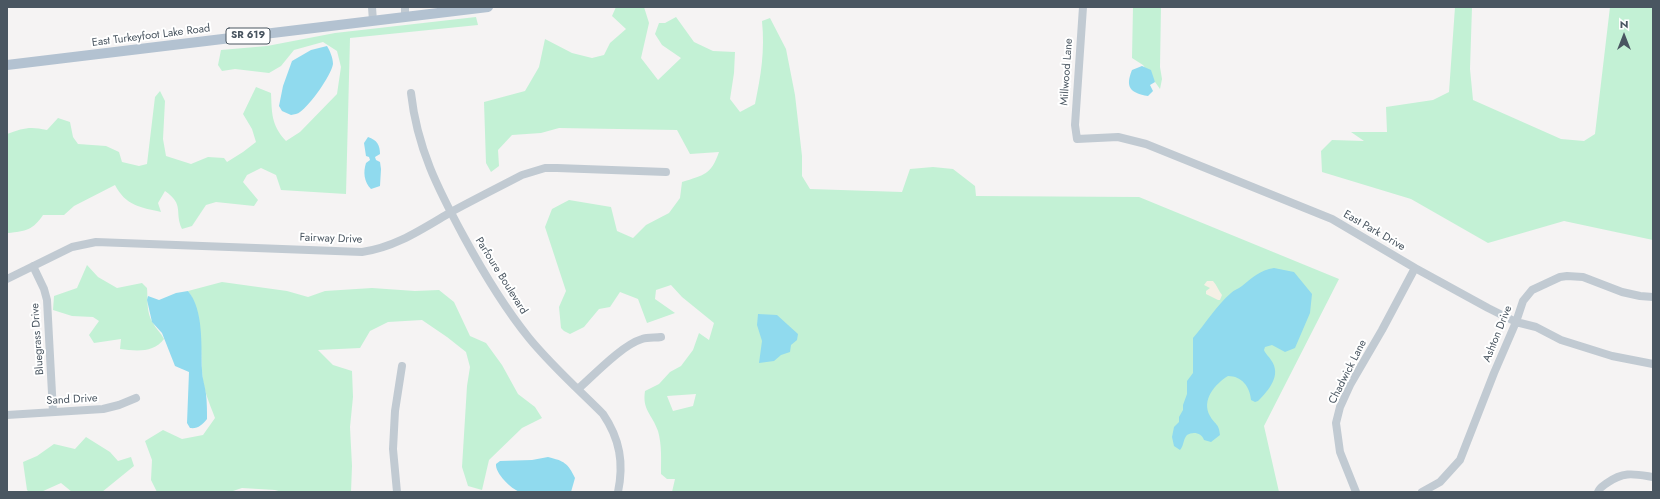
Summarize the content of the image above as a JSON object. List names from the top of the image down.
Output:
{
  "streets": {
    "main road": ["East Turkeyfoot Lake Road", "SR 619"],
    "street": [
      "Millwood Lane",
      "East Park Drive",
      "Fairway Drive",
      "Parfoure Boulevard",
      "Ashton Drive",
      "Bluegrass Drive",
      "Chadwick Lane",
      "Sand Drive"
    ]
  },
  "crossings": [
    ["Millwood Lane", "East Park Drive"],
    ["East Park Drive", "Ashton Drive"],
    ["East Park Drive", "Chadwick Lane"],
    ["Fairway Drive", "Parfoure Boulevard"],
    ["Fairway Drive", "Bluegrass Drive"],
    ["Bluegrass Drive", "Sand Drive"]
  ],
  "north": "top"
}
